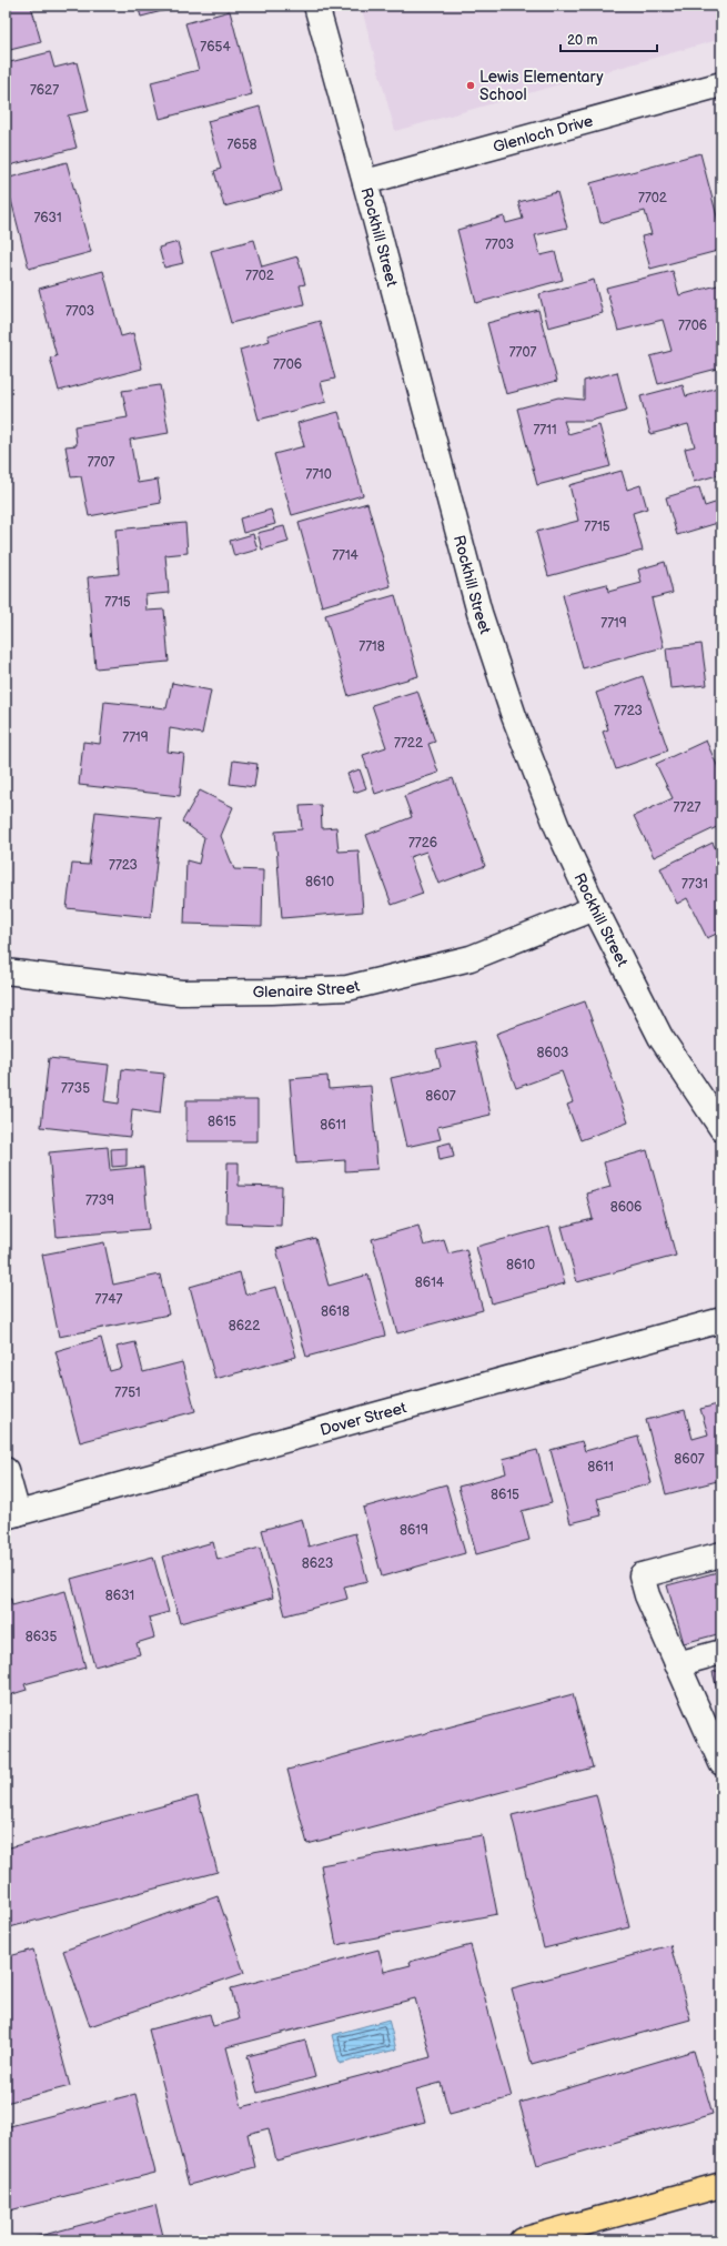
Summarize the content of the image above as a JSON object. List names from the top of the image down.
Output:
{
  "streets": {
    "street": [
      "Glenloch Drive",
      "Rockhill Street",
      "Glenaire Street",
      "Dover Street"
    ]
  },
  "crossings": [
    ["Glenloch Drive", "Rockhill Street"],
    ["Rockhill Street", "Glenaire Street"]
  ],
  "places": ["Lewis Elementary School"],
  "house_numbers": [
    "7654",
    "7627",
    "7658",
    "7702",
    "7631",
    "7703",
    "7702",
    "7703",
    "7706",
    "7707",
    "7706",
    "7711",
    "7707",
    "7710",
    "7715",
    "7714",
    "7715",
    "7719",
    "7718",
    "7723",
    "7719",
    "7722",
    "7727",
    "7726",
    "7723",
    "8610",
    "7731",
    "8603",
    "7735",
    "8607",
    "8615",
    "8611",
    "7739",
    "8606",
    "8610",
    "8614",
    "7747",
    "8618",
    "8622",
    "7751",
    "8607",
    "8611",
    "8615",
    "8619",
    "8623",
    "8631",
    "8635"
  ],
  "scale_bar": "20 m"
}
